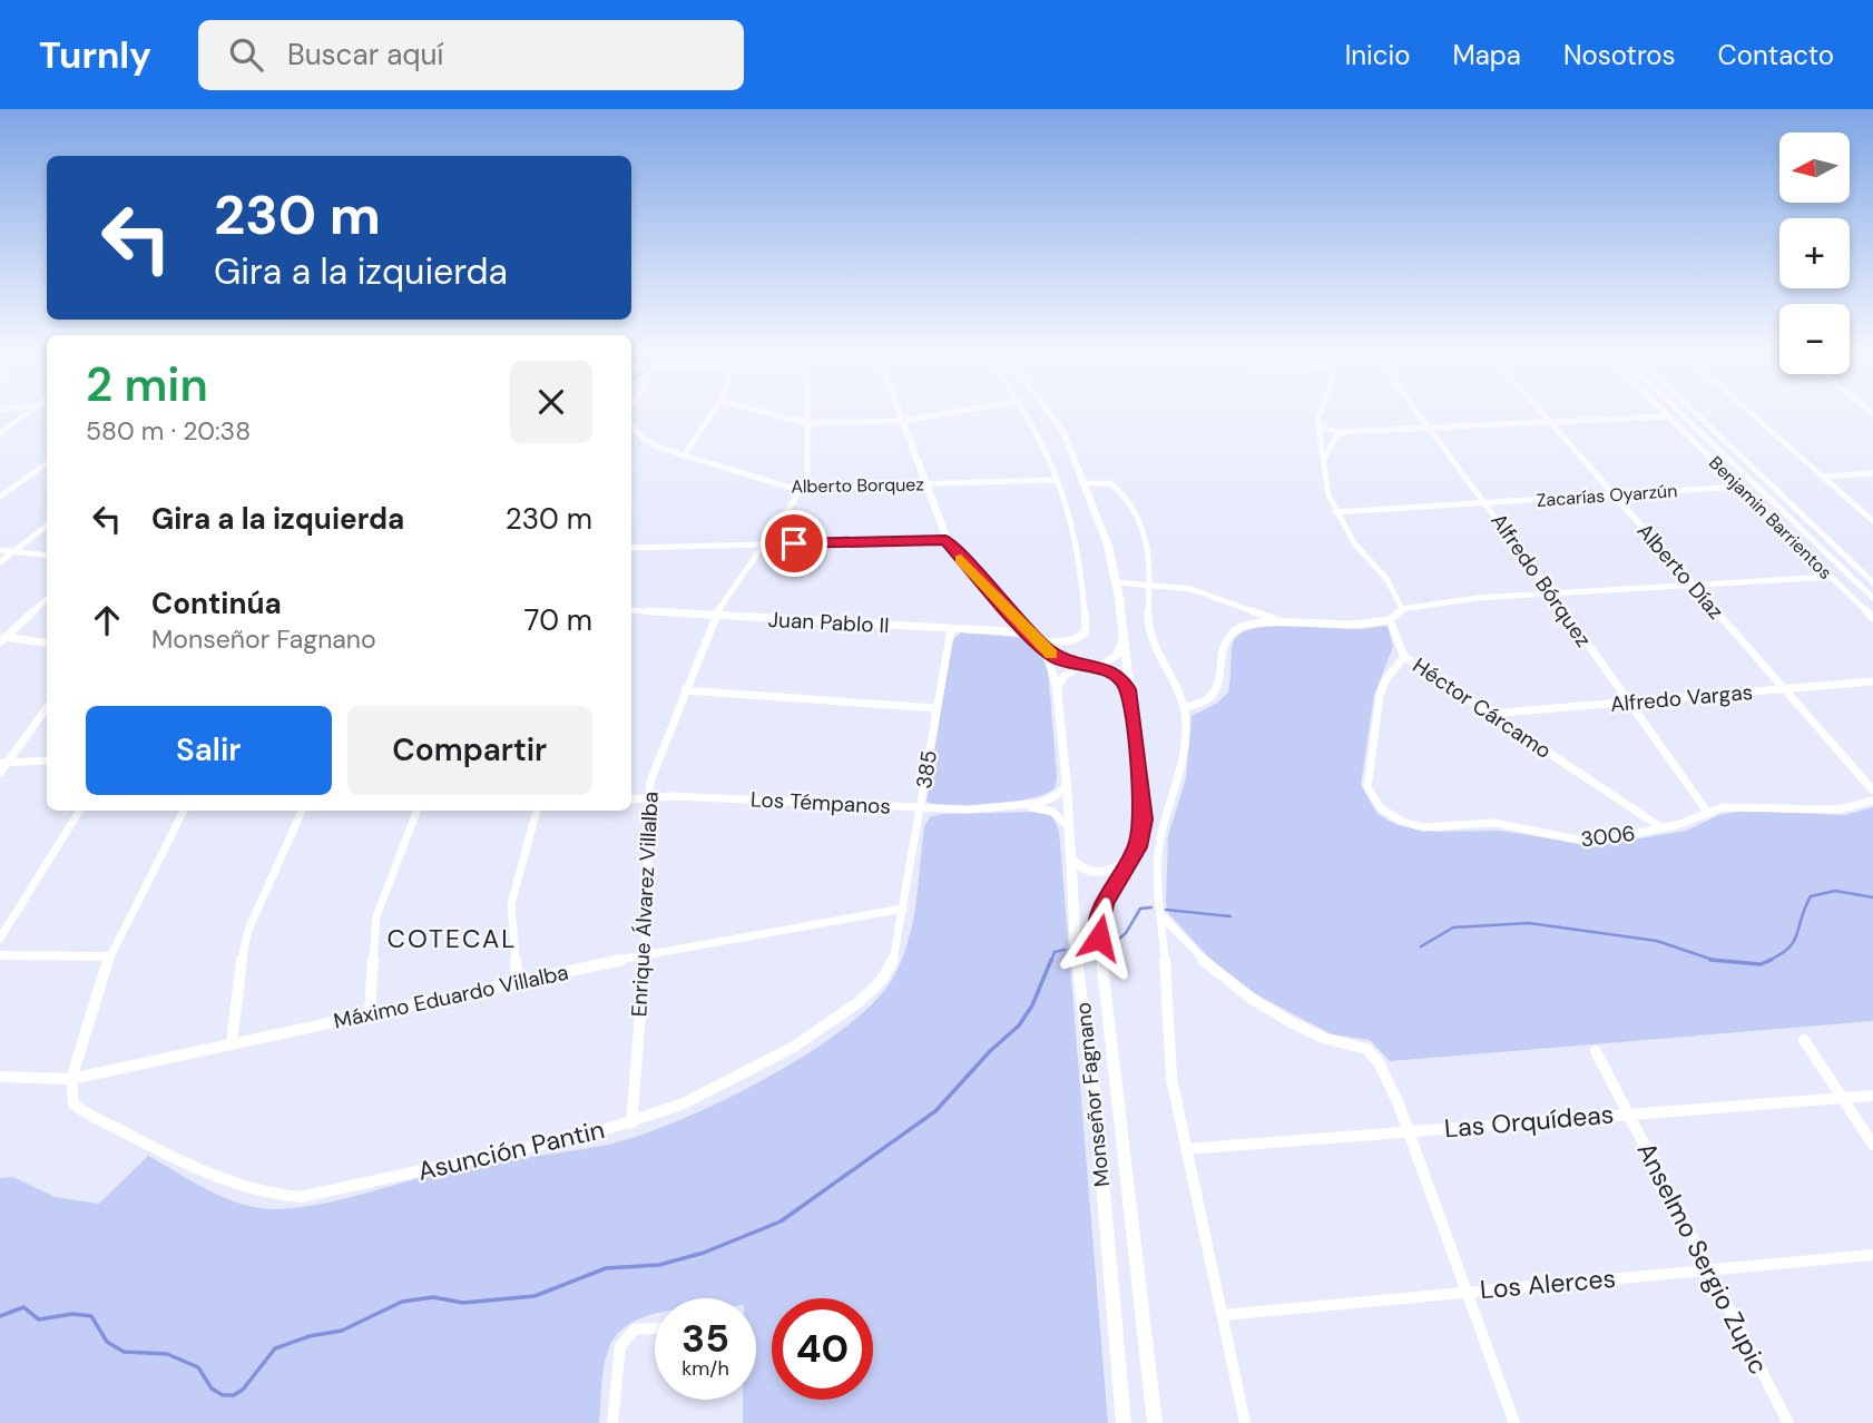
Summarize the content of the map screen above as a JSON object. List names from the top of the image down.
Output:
{
  "streets": {
    "street": [
      "Alberto Borquez",
      "Zacarías Oyarzún",
      "Benjamin Barrientos",
      "Alberto Díaz",
      "Alfredo Bórquez",
      "Juan Pablo II",
      "Alfredo Vargas",
      "Héctor Cárcamo",
      "385",
      "Los Témpanos",
      "3006",
      "Enrique Álvarez Villalba",
      "Máximo Eduardo Villalba",
      "Monseñor Fagnano",
      "Las Orquídeas",
      "Asunción Pantin",
      "Anselmo Sergio Zupic",
      "Los Alerces"
    ]
  },
  "crossings": [
    ["Alberto Borquez", "Enrique Álvarez Villalba"],
    ["Alberto Borquez", "Monseñor Fagnano"],
    ["Zacarías Oyarzún", "Benjamin Barrientos"],
    ["Zacarías Oyarzún", "Alberto Díaz"],
    ["Zacarías Oyarzún", "Alfredo Bórquez"],
    ["Alberto Díaz", "Alfredo Vargas"],
    ["Alfredo Bórquez", "Alfredo Vargas"],
    ["Alfredo Bórquez", "3006"],
    ["Juan Pablo II", "385"],
    ["Juan Pablo II", "Enrique Álvarez Villalba"],
    ["Juan Pablo II", "Monseñor Fagnano"],
    ["Alfredo Vargas", "Héctor Cárcamo"],
    ["Héctor Cárcamo", "3006"],
    ["385", "Los Témpanos"],
    ["385", "Máximo Eduardo Villalba"],
    ["385", "Asunción Pantin"],
    ["Los Témpanos", "Enrique Álvarez Villalba"],
    ["Los Témpanos", "Monseñor Fagnano"],
    ["Enrique Álvarez Villalba", "Máximo Eduardo Villalba"],
    ["Enrique Álvarez Villalba", "Asunción Pantin"],
    ["Máximo Eduardo Villalba", "Asunción Pantin"],
    ["Las Orquídeas", "Anselmo Sergio Zupic"],
    ["Anselmo Sergio Zupic", "Los Alerces"]
  ],
  "districts": ["COTECAL"],
  "north": "left",
  "page": {
    "header": "Turnly",
    "search": "Buscar aquí",
    "nav": [
      "Inicio",
      "Mapa",
      "Nosotros",
      "Contacto"
    ],
    "map_buttons": ["+", "−"],
    "turn": ["230 m", "Gira a la izquierda"],
    "heading": ["2 min", "580 m · 20:38"],
    "list": [
      {
        "name": "Gira a la izquierda",
        "value": "230 m"
      },
      {
        "name": "Continúa",
        "note": "Monseñor Fagnano",
        "value": "70 m"
      }
    ],
    "buttons": ["Salir", "Compartir"],
    "speed": "35 km/h",
    "limit": "40"
  }
}
